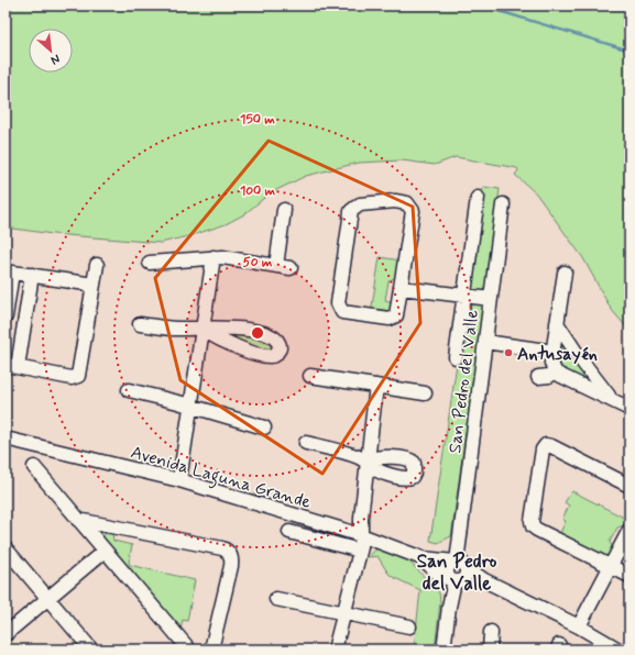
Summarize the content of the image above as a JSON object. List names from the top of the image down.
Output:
{
  "streets": {
    "street": ["San Pedro del Valle", "Avenida Laguna Grande"]
  },
  "districts": ["San Pedro del Valle"],
  "places": ["Antusayén"],
  "north": "bottom right",
  "rings": ["150 m", "100 m", "50 m"]
}
